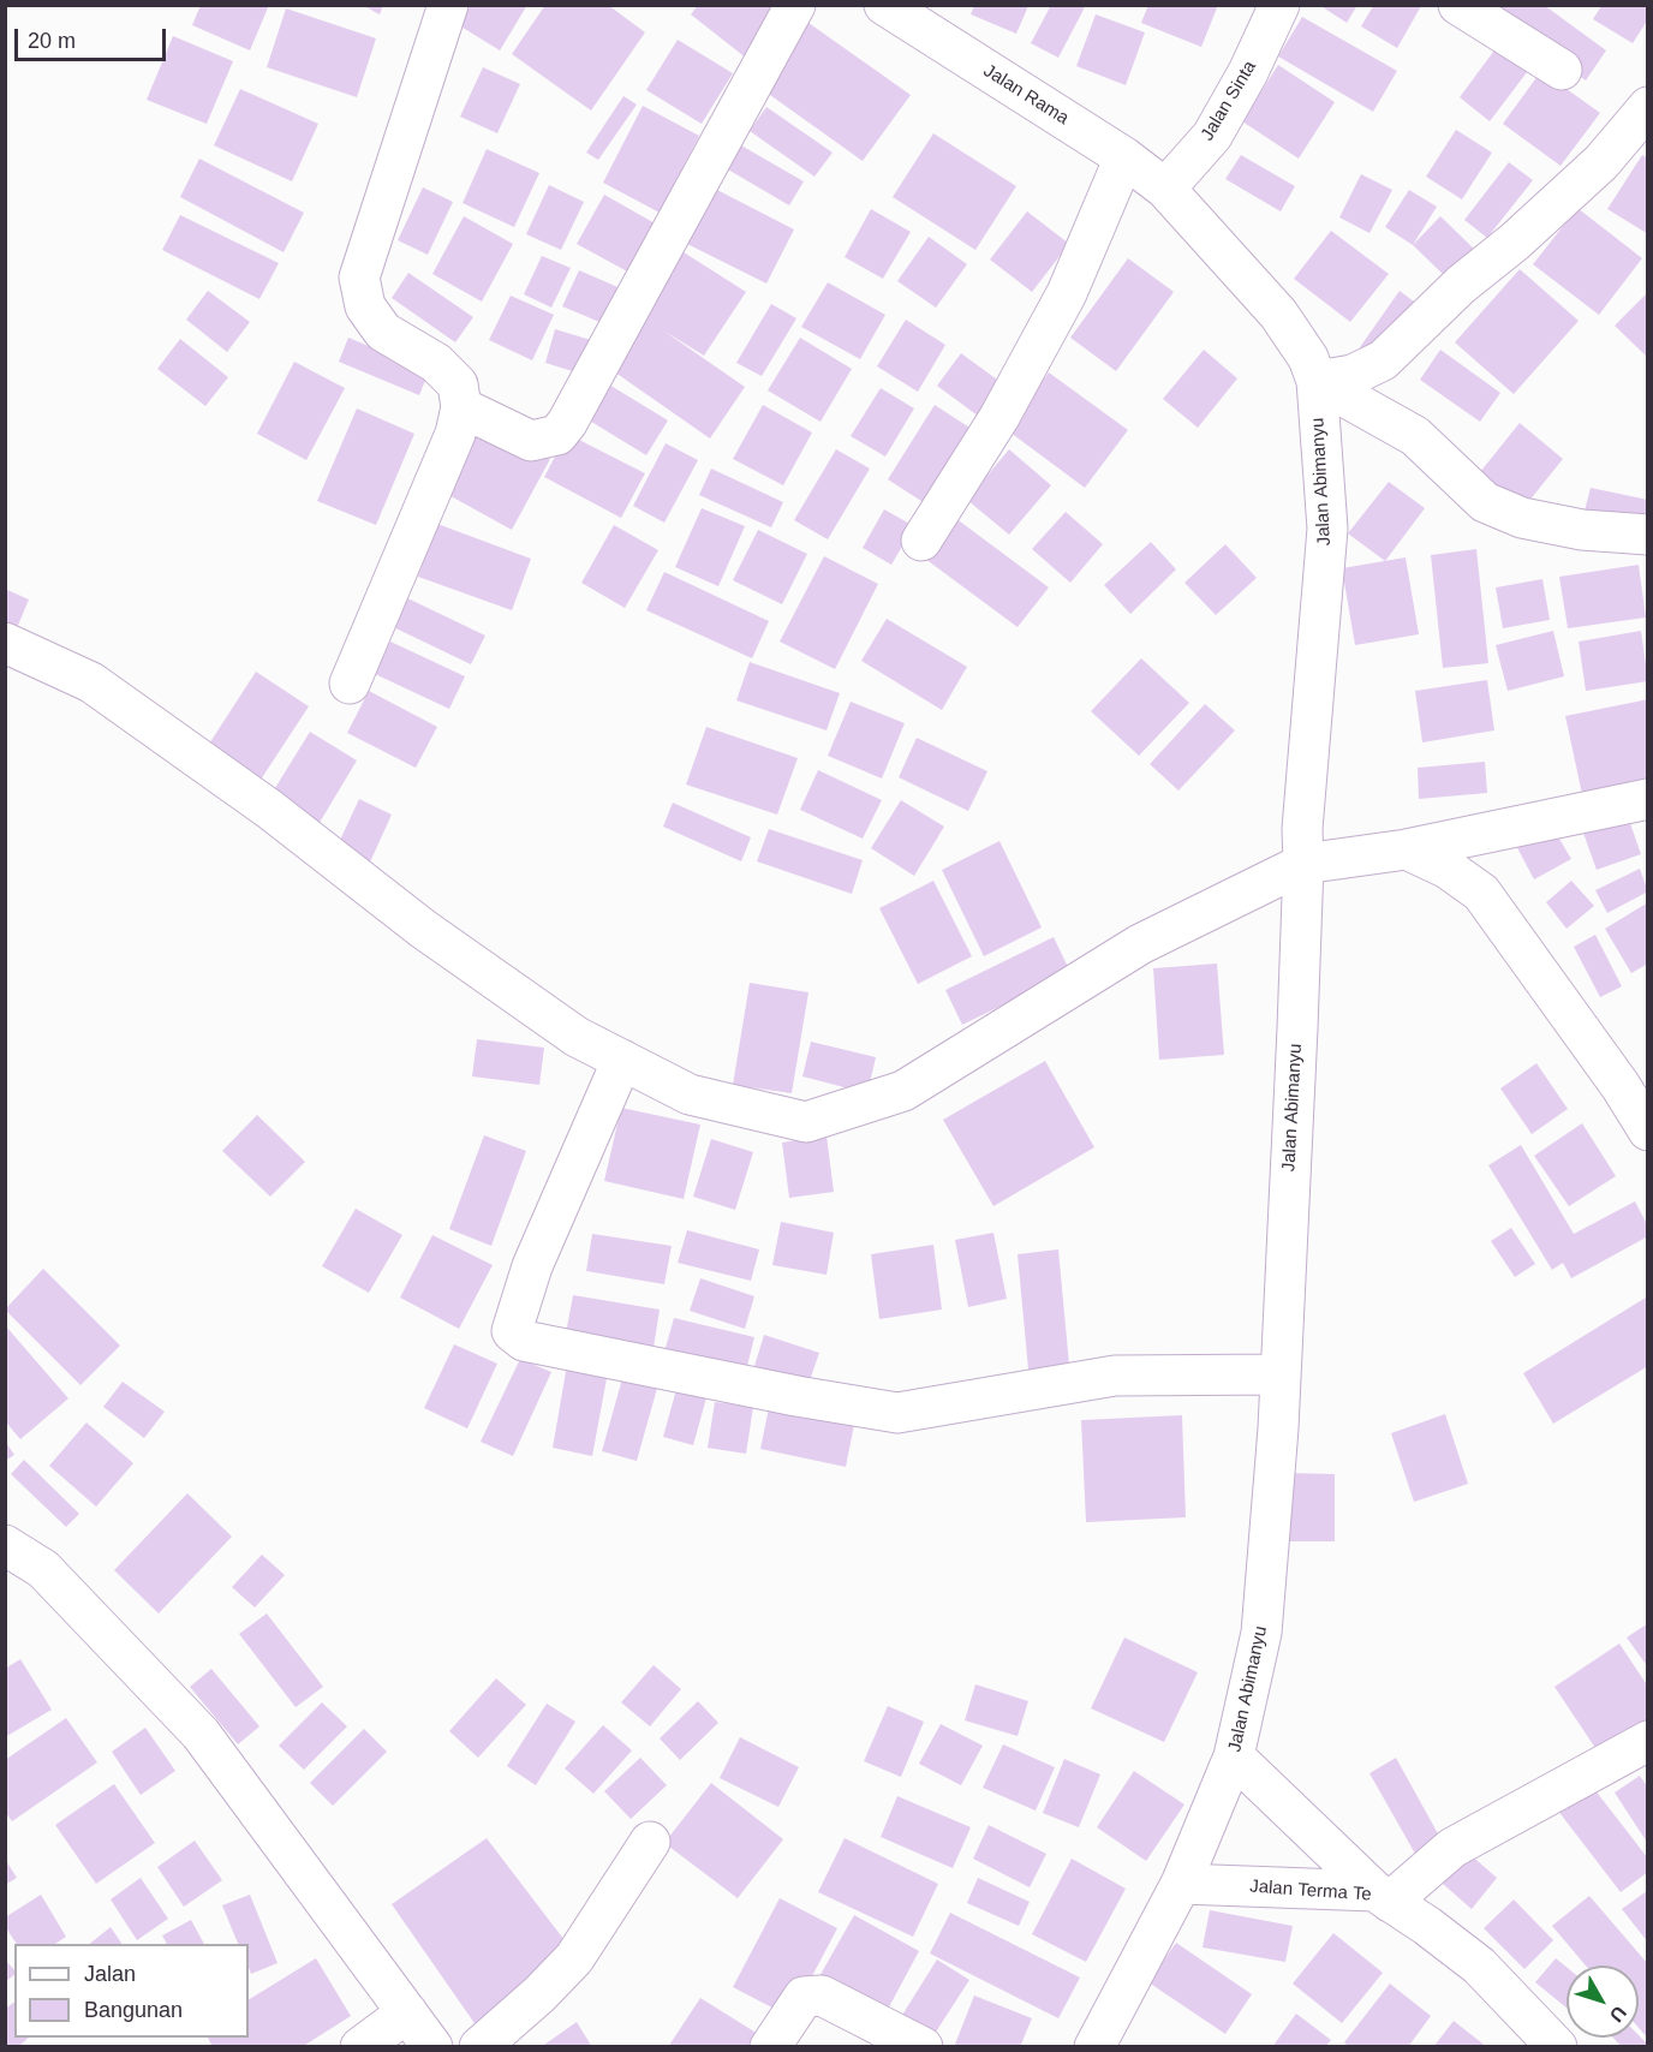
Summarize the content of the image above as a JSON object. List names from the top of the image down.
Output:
{
  "streets": {
    "street": [
      "Jalan Rama",
      "Jalan Sinta",
      "Jalan Abimanyu",
      "Jalan Terma Te"
    ]
  },
  "crossings": [
    ["Jalan Rama", "Jalan Sinta"],
    ["Jalan Rama", "Jalan Abimanyu"],
    ["Jalan Sinta", "Jalan Abimanyu"],
    ["Jalan Abimanyu", "Jalan Terma Te"]
  ],
  "legend": ["Jalan", "Bangunan"],
  "scale_bar": "20 m",
  "north": "bottom right"
}
